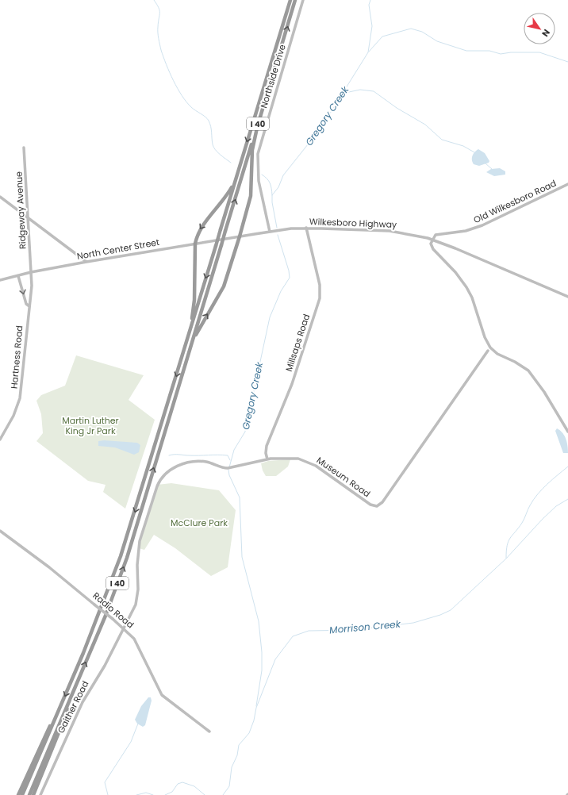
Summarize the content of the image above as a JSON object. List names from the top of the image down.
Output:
{
  "streets": {
    "highway": ["I 40"],
    "street": [
      "Northside Drive",
      "Old Wilkesboro Road",
      "Ridgeway Avenue",
      "Wilkesboro Highway",
      "North Center Street",
      "Millsaps Road",
      "Hartness Road",
      "Museum Road",
      "Radio Road",
      "Gaither Road"
    ]
  },
  "crossings": [
    ["Northside Drive", "Wilkesboro Highway"],
    ["Old Wilkesboro Road", "Wilkesboro Highway"],
    ["Ridgeway Avenue", "North Center Street"],
    ["Ridgeway Avenue", "Hartness Road"],
    ["Wilkesboro Highway", "North Center Street"],
    ["Wilkesboro Highway", "Millsaps Road"],
    ["North Center Street", "Hartness Road"],
    ["Millsaps Road", "Museum Road"],
    ["Museum Road", "Radio Road"],
    ["Museum Road", "Gaither Road"],
    ["Radio Road", "Gaither Road"]
  ],
  "water": ["Gregory Creek", "Morrison Creek"],
  "parks": ["Martin Luther King Jr Park", "McClure Park"],
  "north": "bottom right"
}
